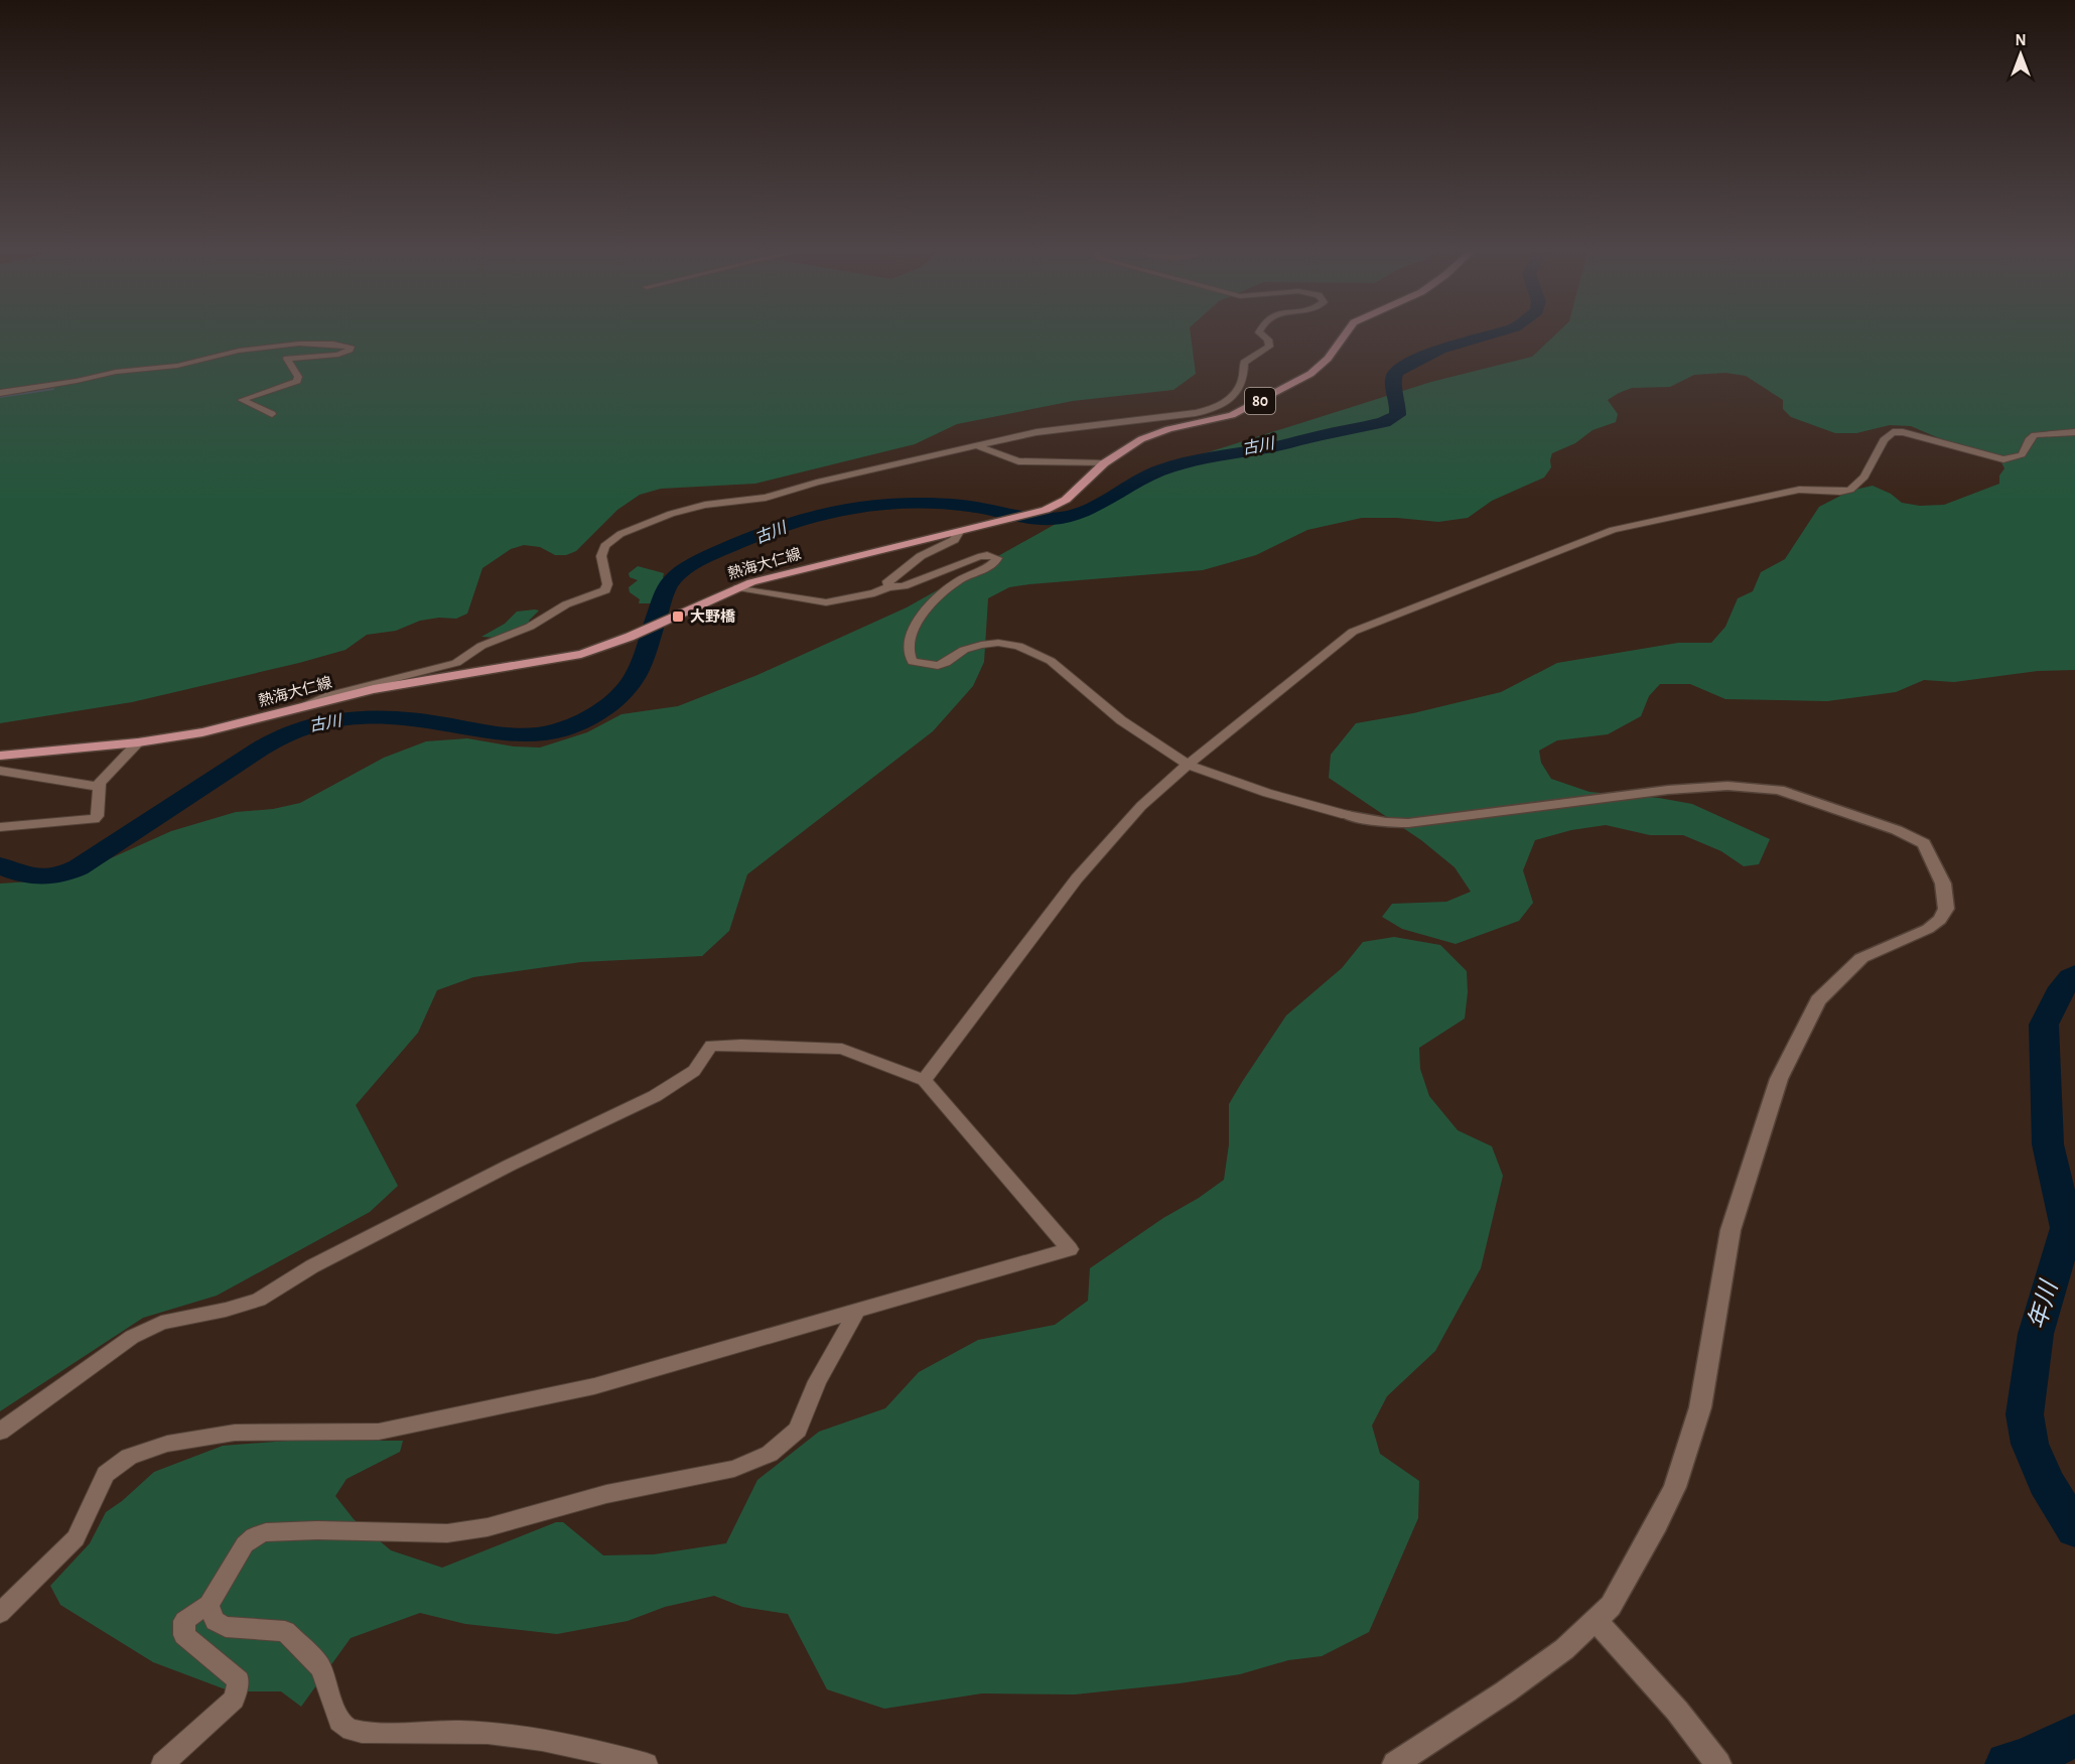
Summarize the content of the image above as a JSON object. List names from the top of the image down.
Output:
{
  "streets": {
    "main road": ["80", "熱海大仁線"]
  },
  "water": ["古川", "年川"],
  "places": {
    "transit": ["大野橋"]
  },
  "north": "top"
}
